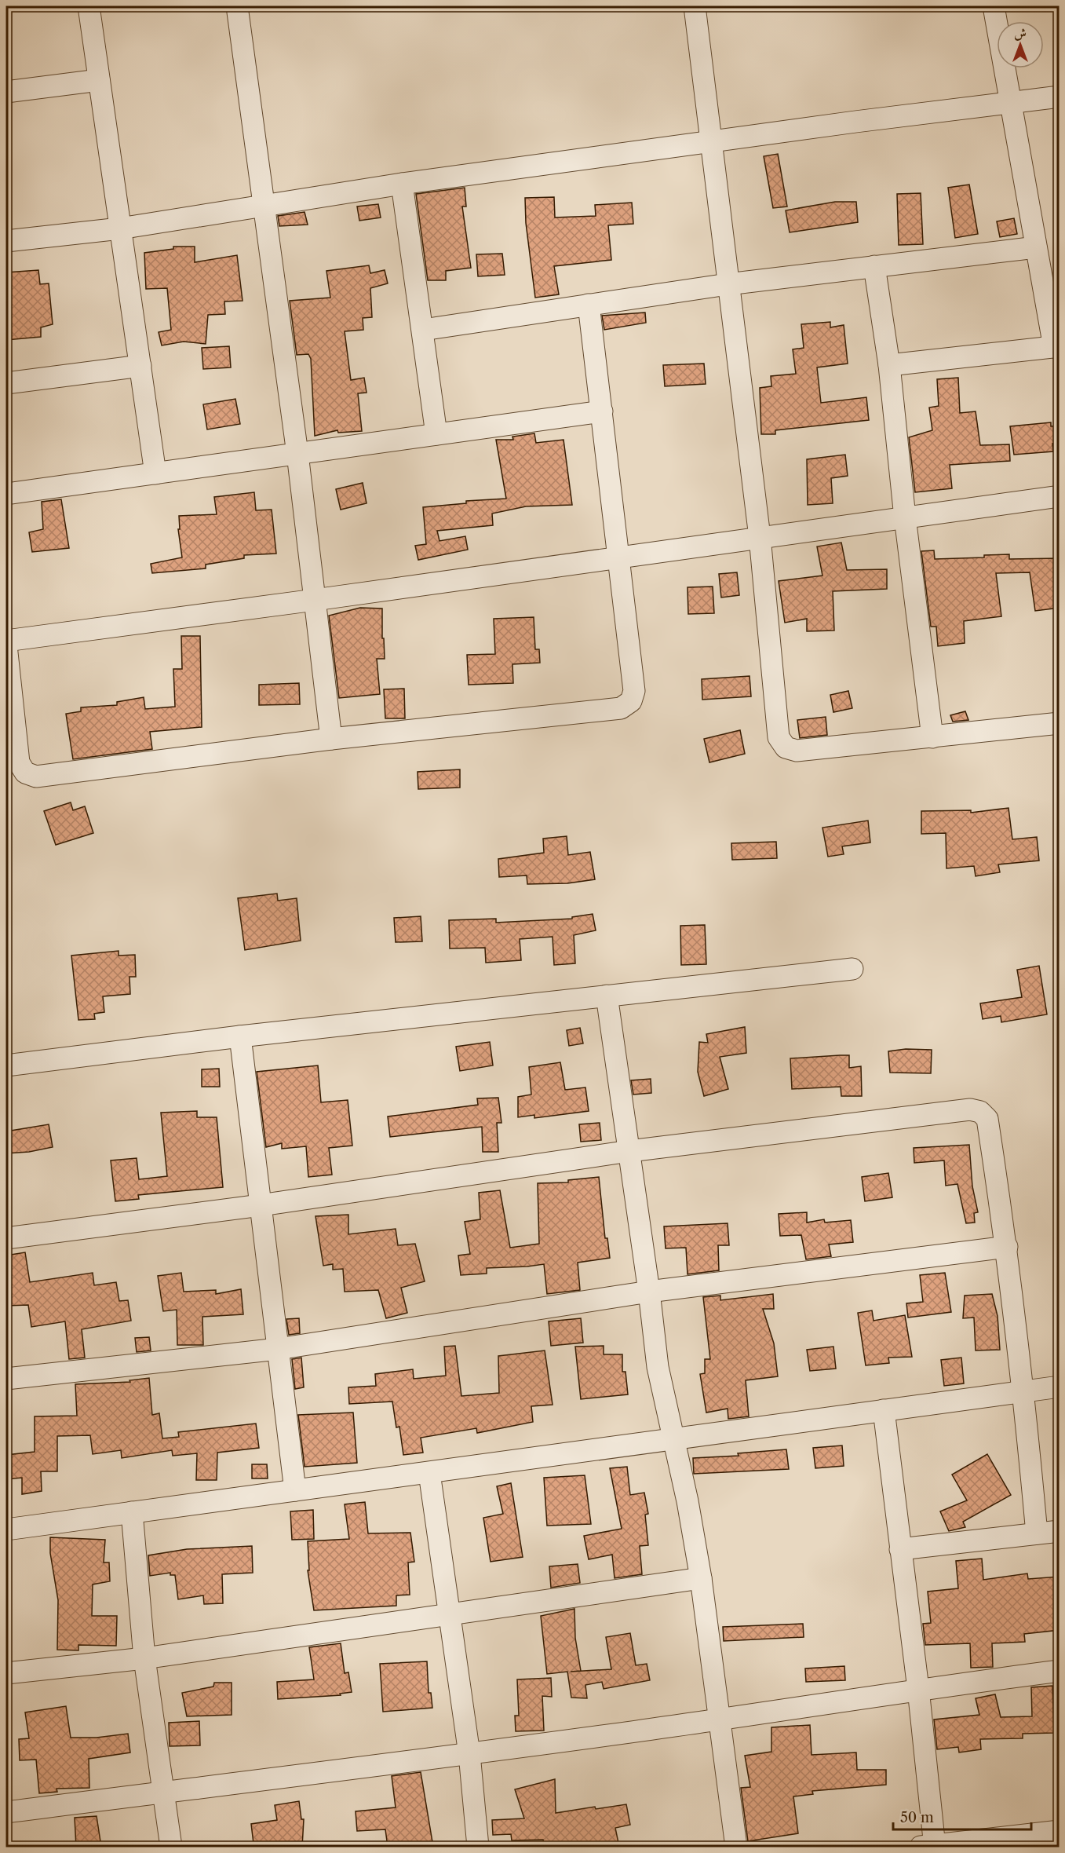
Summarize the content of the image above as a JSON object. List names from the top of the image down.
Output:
{
  "scale_bar": "50 m",
  "north": "top"
}
